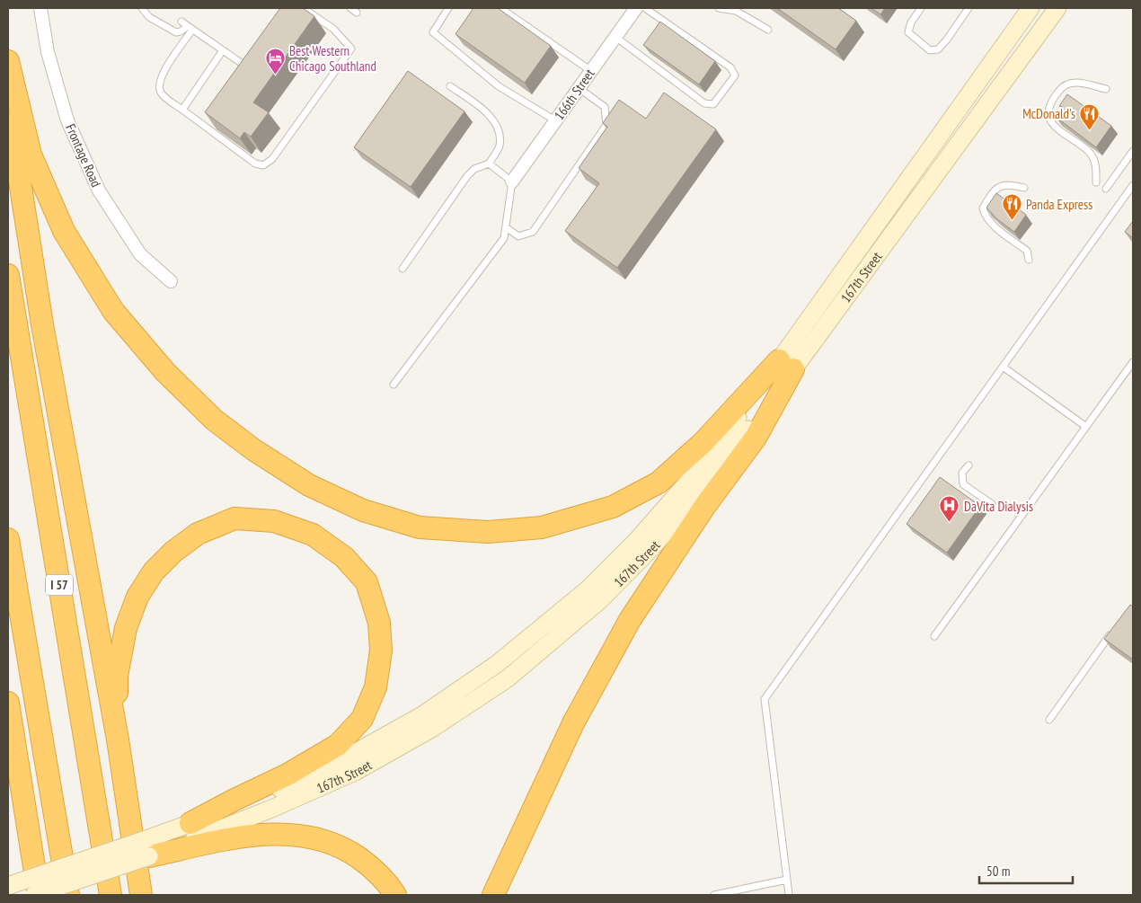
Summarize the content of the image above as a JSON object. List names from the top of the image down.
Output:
{
  "streets": {
    "highway": ["I 57"],
    "main road": ["167th Street"],
    "street": ["166th Street", "Frontage Road"]
  },
  "places": {
    "hotel": ["Best Western Chicago Southland"],
    "restaurant": ["McDonald's", "Panda Express"],
    "hospital": ["DaVita Dialysis"]
  },
  "scale_bar": "50 m"
}
